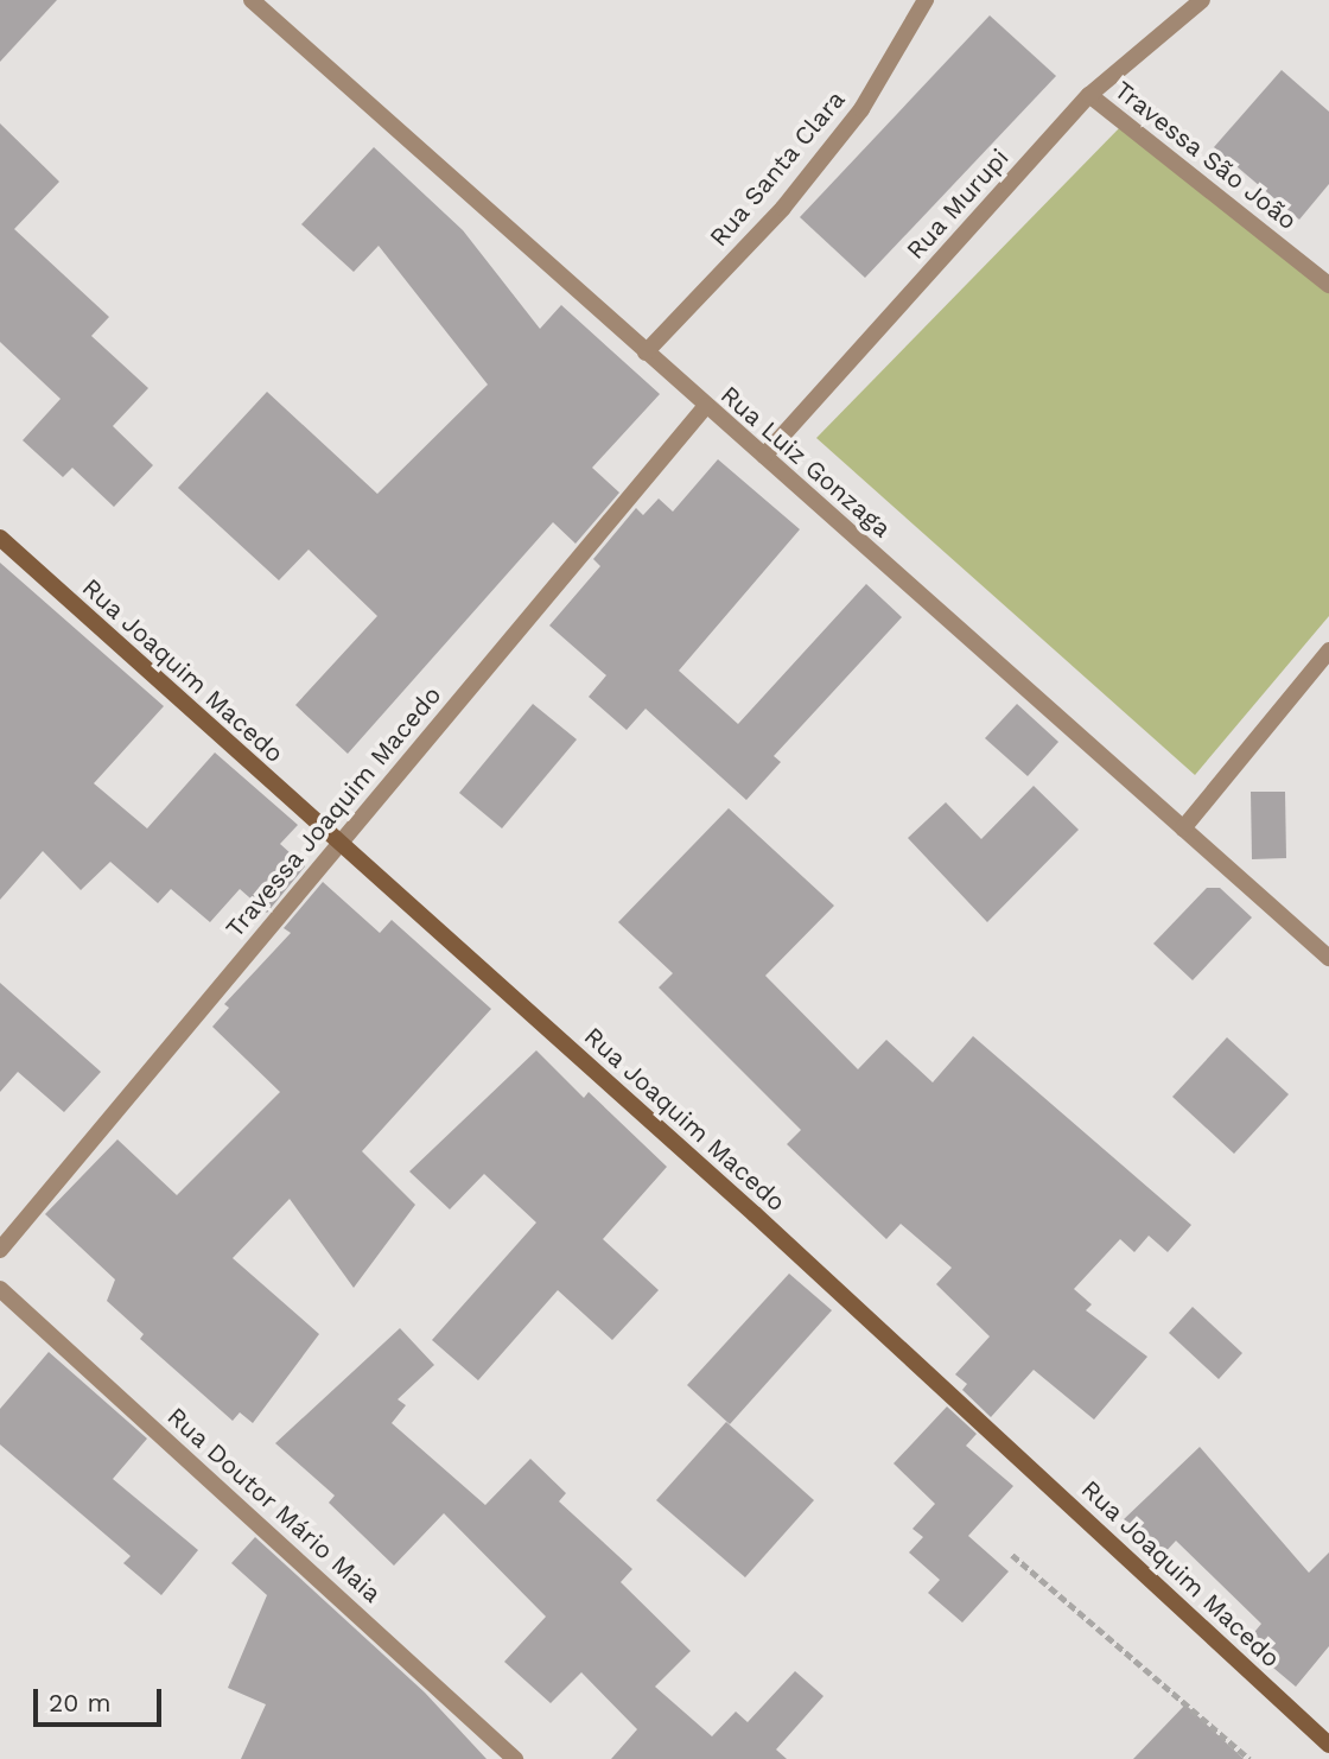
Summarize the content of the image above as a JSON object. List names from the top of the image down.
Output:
{
  "streets": {
    "street": [
      "Travessa São João",
      "Rua Santa Clara",
      "Rua Murupi",
      "Rua Luiz Gonzaga",
      "Rua Joaquim Macedo",
      "Travessa Joaquim Macedo",
      "Rua Doutor Mário Maia"
    ]
  },
  "crossings": [
    ["Travessa São João", "Rua Murupi"],
    ["Rua Santa Clara", "Rua Luiz Gonzaga"],
    ["Rua Murupi", "Rua Luiz Gonzaga"],
    ["Rua Luiz Gonzaga", "Travessa Joaquim Macedo"],
    ["Rua Joaquim Macedo", "Travessa Joaquim Macedo"]
  ],
  "scale_bar": "20 m"
}
